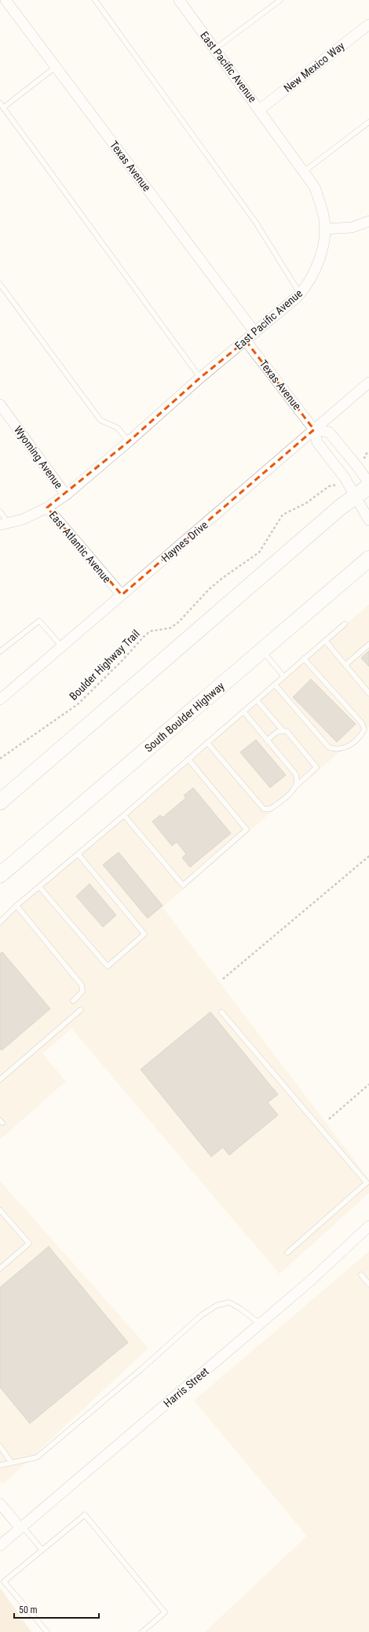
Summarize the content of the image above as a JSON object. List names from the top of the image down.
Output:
{
  "streets": {
    "main road": ["South Boulder Highway"],
    "street": [
      "East Pacific Avenue",
      "New Mexico Way",
      "Texas Avenue",
      "Wyoming Avenue",
      "Haynes Drive",
      "East Atlantic Avenue",
      "Harris Street"
    ],
    "path": ["Boulder Highway Trail"]
  },
  "crossings": [
    ["East Pacific Avenue", "New Mexico Way"],
    ["East Pacific Avenue", "Texas Avenue"],
    ["East Pacific Avenue", "Wyoming Avenue"],
    ["East Pacific Avenue", "East Atlantic Avenue"],
    ["Texas Avenue", "Haynes Drive"],
    ["Texas Avenue", "Boulder Highway Trail"],
    ["Haynes Drive", "East Atlantic Avenue"]
  ],
  "scale_bar": "50 m"
}
